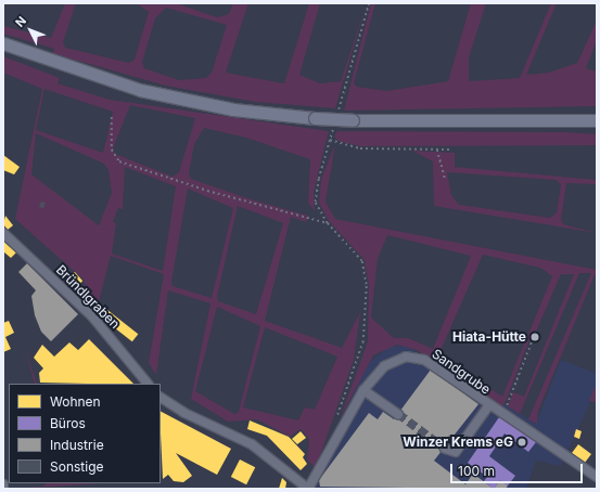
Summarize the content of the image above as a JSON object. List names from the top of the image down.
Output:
{
  "streets": {
    "street": ["Bründlgraben", "Sandgrube"]
  },
  "places": ["Hiata-Hütte", "Winzer Krems eG"],
  "legend": [
    "Wohnen",
    "Büros",
    "Industrie",
    "Sonstige"
  ],
  "scale_bar": "100 m",
  "north": "top left"
}
